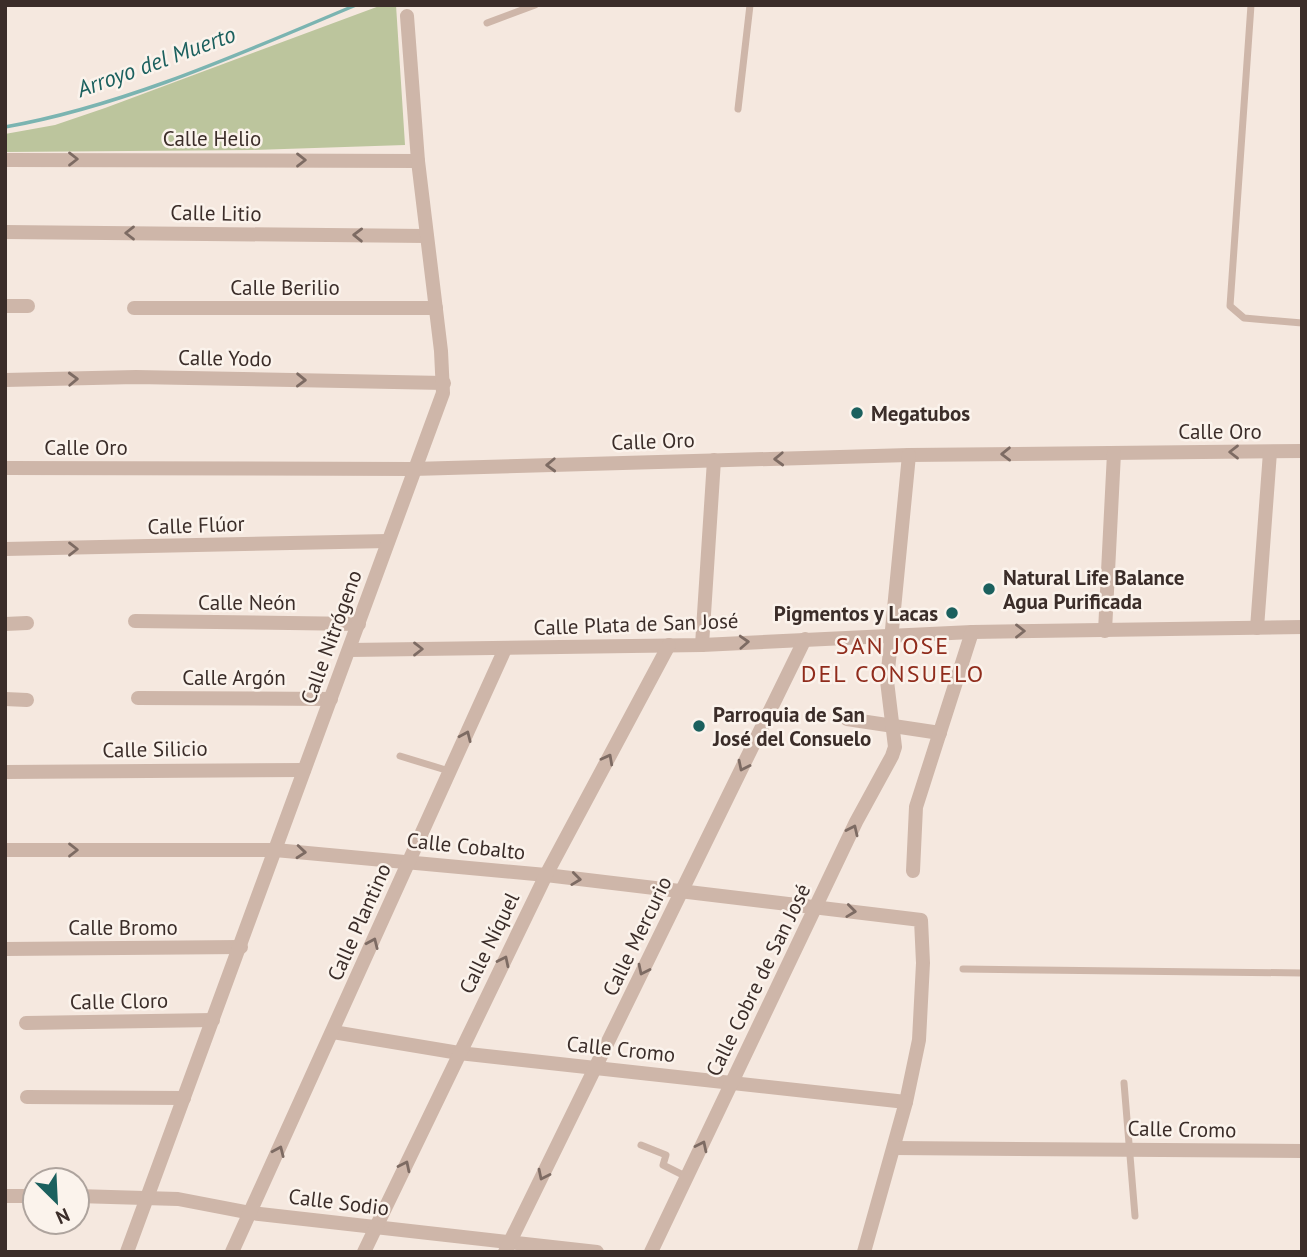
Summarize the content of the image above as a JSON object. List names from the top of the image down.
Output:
{
  "streets": {
    "street": [
      "Calle Helio",
      "Calle Litio",
      "Calle Berilio",
      "Calle Yodo",
      "Calle Oro",
      "Calle Flúor",
      "Calle Neón",
      "Calle Plata de San José",
      "Calle Nitrógeno",
      "Calle Argón",
      "Calle Silicio",
      "Calle Cobalto",
      "Calle Plantino",
      "Calle Bromo",
      "Calle Mercurio",
      "Calle Níquel",
      "Calle Cobre de San José",
      "Calle Cloro",
      "Calle Cromo",
      "Calle Sodio"
    ]
  },
  "crossings": [
    ["Calle Helio", "Calle Nitrógeno"],
    ["Calle Litio", "Calle Nitrógeno"],
    ["Calle Berilio", "Calle Nitrógeno"],
    ["Calle Yodo", "Calle Nitrógeno"],
    ["Calle Oro", "Calle Nitrógeno"],
    ["Calle Oro", "Calle Cobre de San José"],
    ["Calle Flúor", "Calle Nitrógeno"],
    ["Calle Neón", "Calle Nitrógeno"],
    ["Calle Plata de San José", "Calle Nitrógeno"],
    ["Calle Plata de San José", "Calle Plantino"],
    ["Calle Plata de San José", "Calle Mercurio"],
    ["Calle Plata de San José", "Calle Níquel"],
    ["Calle Plata de San José", "Calle Cobre de San José"],
    ["Calle Nitrógeno", "Calle Argón"],
    ["Calle Nitrógeno", "Calle Silicio"],
    ["Calle Nitrógeno", "Calle Cobalto"],
    ["Calle Nitrógeno", "Calle Bromo"],
    ["Calle Nitrógeno", "Calle Cloro"],
    ["Calle Nitrógeno", "Calle Sodio"],
    ["Calle Cobalto", "Calle Plantino"],
    ["Calle Cobalto", "Calle Mercurio"],
    ["Calle Cobalto", "Calle Níquel"],
    ["Calle Cobalto", "Calle Cobre de San José"],
    ["Calle Cobalto", "Calle Cromo"],
    ["Calle Plantino", "Calle Cromo"],
    ["Calle Plantino", "Calle Sodio"],
    ["Calle Mercurio", "Calle Cromo"],
    ["Calle Mercurio", "Calle Sodio"],
    ["Calle Níquel", "Calle Cromo"],
    ["Calle Níquel", "Calle Sodio"],
    ["Calle Cobre de San José", "Calle Cromo"]
  ],
  "one_way": [
    "Calle Helio",
    "Calle Litio",
    "Calle Yodo",
    "Calle Oro",
    "Calle Flúor",
    "Calle Plata de San José",
    "Calle Cobalto",
    "Calle Plantino",
    "Calle Mercurio",
    "Calle Níquel"
  ],
  "districts": ["SAN JOSE DEL CONSUELO"],
  "water": ["Arroyo del Muerto"],
  "places": [
    "Megatubos",
    "Natural Life Balance Agua Purificada",
    "Pigmentos y Lacas",
    "Parroquia de San José del Consuelo"
  ],
  "north": "bottom right"
}
